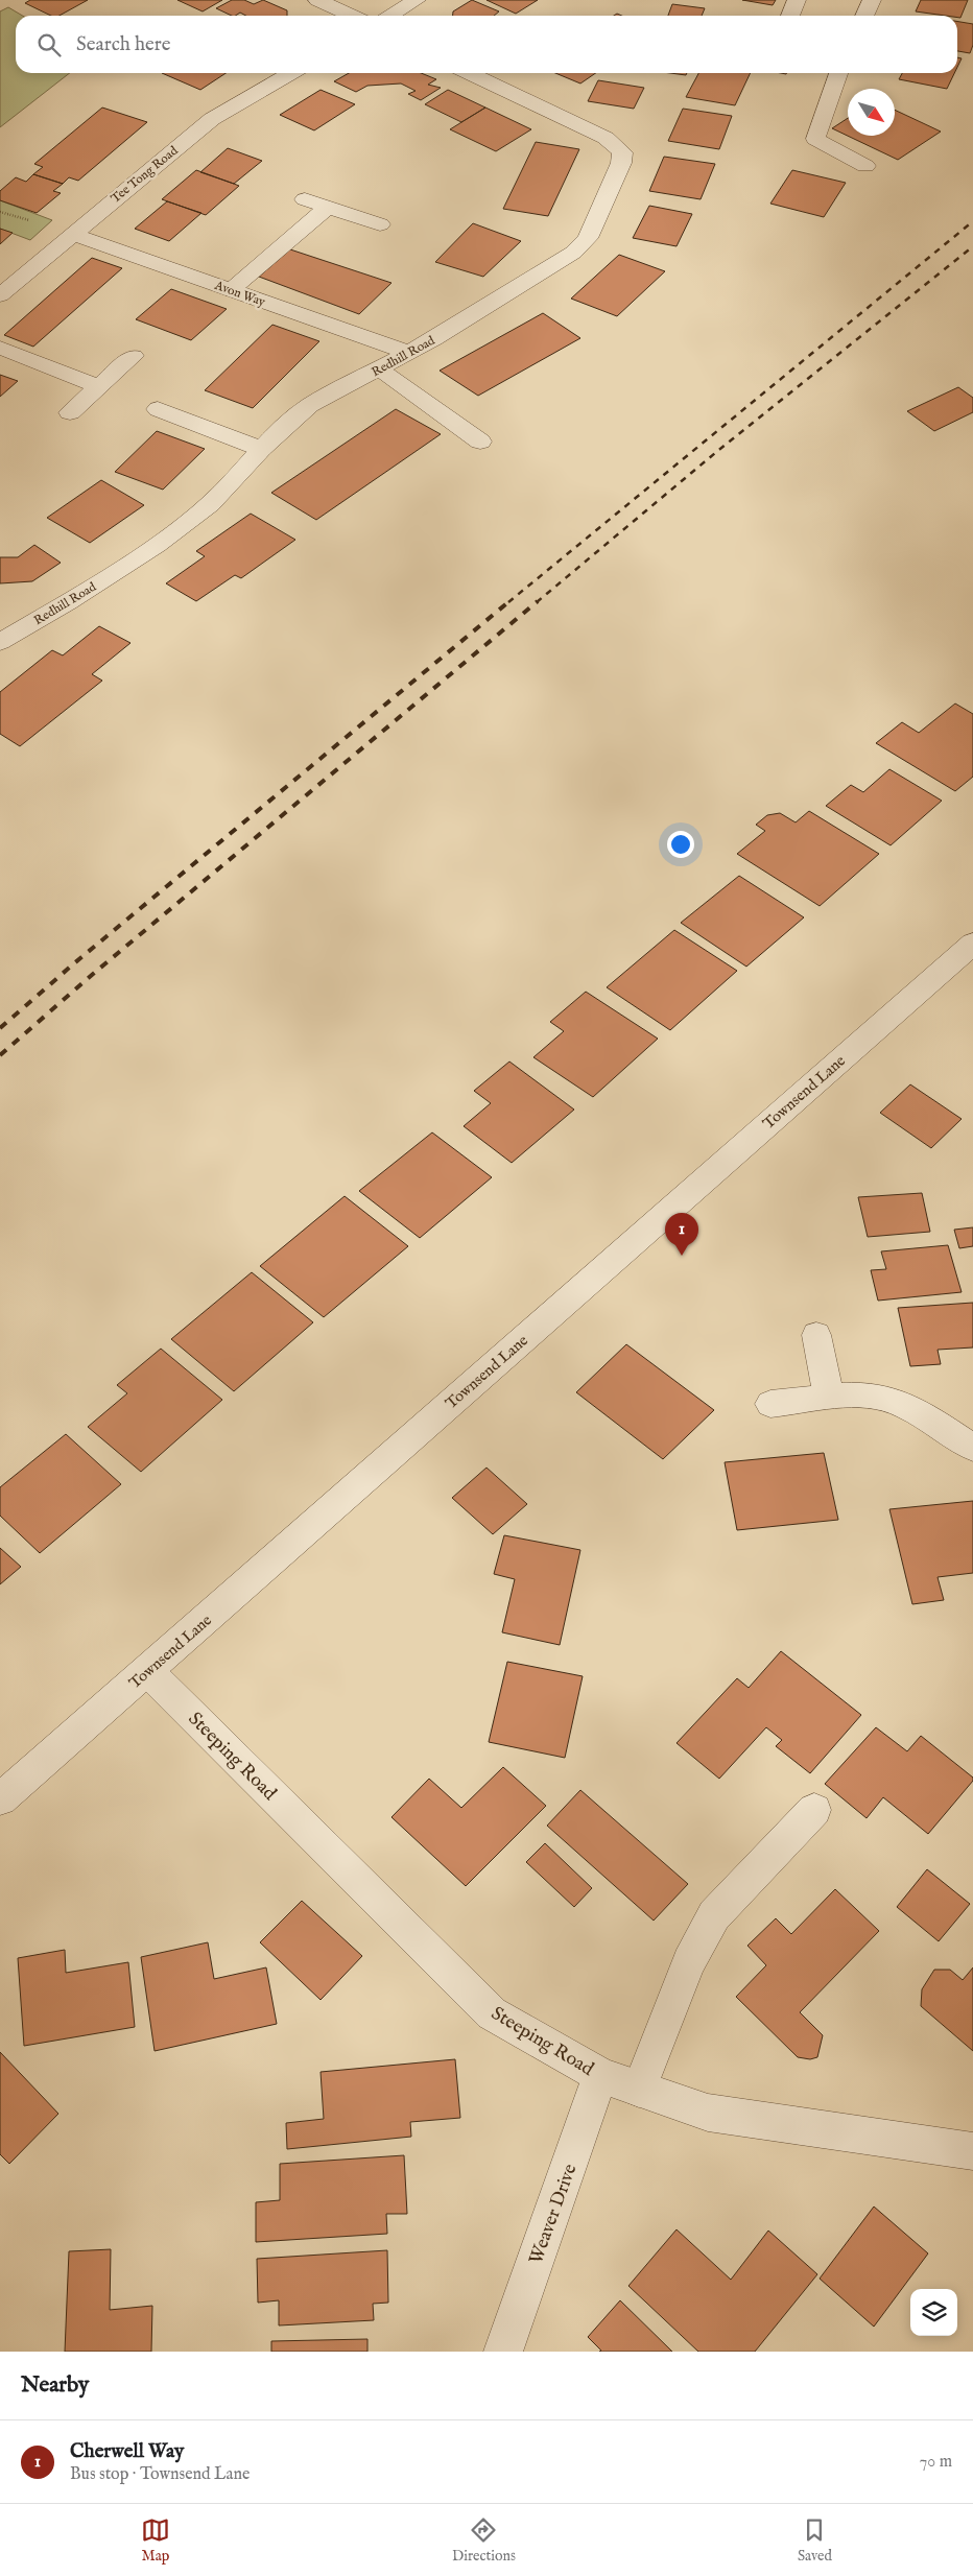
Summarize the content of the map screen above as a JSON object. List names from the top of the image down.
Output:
{
  "streets": {
    "street": [
      "Tee Tong Road",
      "Avon Way",
      "Redhill Road",
      "Townsend Lane",
      "Steeping Road",
      "Weaver Drive"
    ]
  },
  "crossings": [
    ["Tee Tong Road", "Avon Way"],
    ["Avon Way", "Redhill Road"],
    ["Townsend Lane", "Steeping Road"],
    ["Steeping Road", "Weaver Drive"]
  ],
  "north": "bottom right",
  "page": {
    "search": "Search here",
    "pins": "1",
    "heading": "Nearby",
    "list": [
      {
        "mark": "1",
        "name": "Cherwell Way",
        "note": "Bus stop · Townsend Lane",
        "value": "70 m"
      }
    ],
    "nav": ["Map", "Directions", "Saved"]
  }
}
